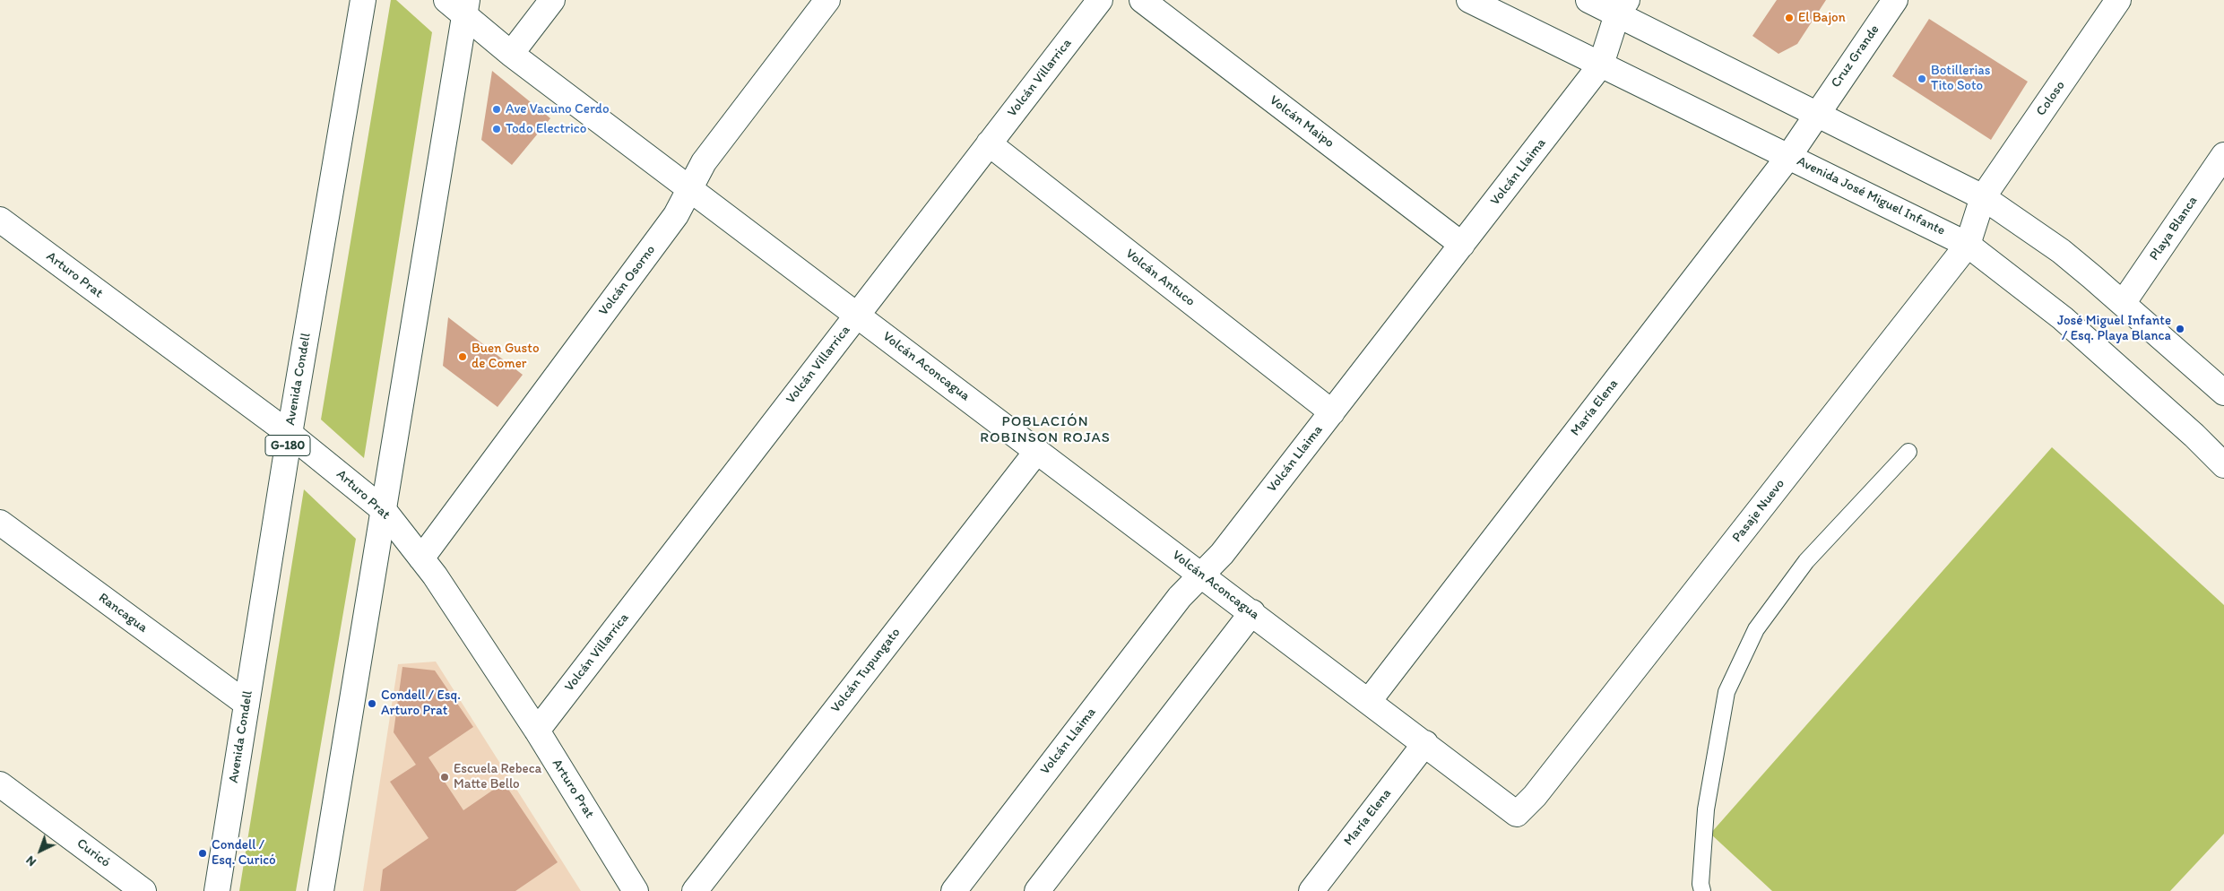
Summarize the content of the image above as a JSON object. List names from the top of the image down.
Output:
{
  "streets": {
    "street": [
      "Cruz Grande",
      "Volcán Villarrica",
      "Coloso",
      "Volcán Maipo",
      "Volcán Llaima",
      "Avenida José Miguel Infante",
      "Playa Blanca",
      "Arturo Prat",
      "Volcán Antuco",
      "Volcán Osorno",
      "Volcán Aconcagua",
      "Avenida Condell",
      "María Elena",
      "G-180",
      "Pasaje Nuevo",
      "Rancagua",
      "Volcán Tupungato",
      "Curicó"
    ]
  },
  "crossings": [
    ["Cruz Grande", "María Elena"],
    ["Volcán Villarrica", "Arturo Prat"],
    ["Volcán Villarrica", "Volcán Antuco"],
    ["Volcán Villarrica", "Volcán Aconcagua"],
    ["Coloso", "Pasaje Nuevo"],
    ["Volcán Maipo", "Volcán Llaima"],
    ["Volcán Llaima", "Avenida José Miguel Infante"],
    ["Volcán Llaima", "Volcán Antuco"],
    ["Volcán Llaima", "Volcán Aconcagua"],
    ["Avenida José Miguel Infante", "María Elena"],
    ["Avenida José Miguel Infante", "Pasaje Nuevo"],
    ["Arturo Prat", "Volcán Osorno"],
    ["Arturo Prat", "Avenida Condell"],
    ["Volcán Osorno", "Volcán Aconcagua"],
    ["Volcán Aconcagua", "María Elena"],
    ["Volcán Aconcagua", "Pasaje Nuevo"],
    ["Volcán Aconcagua", "Volcán Tupungato"],
    ["Avenida Condell", "Rancagua"]
  ],
  "districts": ["POBLACIÓN ROBINSON ROJAS"],
  "places": [
    "El Bajon",
    "Botillerias Tito Soto",
    "Ave Vacuno Cerdo",
    "Todo Electrico",
    "José Miguel Infante / Esq. Playa Blanca",
    "Buen Gusto de Comer",
    "Condell / Esq. Arturo Prat",
    "Escuela Rebeca Matte Bello",
    "Condell / Esq. Curicó"
  ],
  "north": "bottom left"
}
